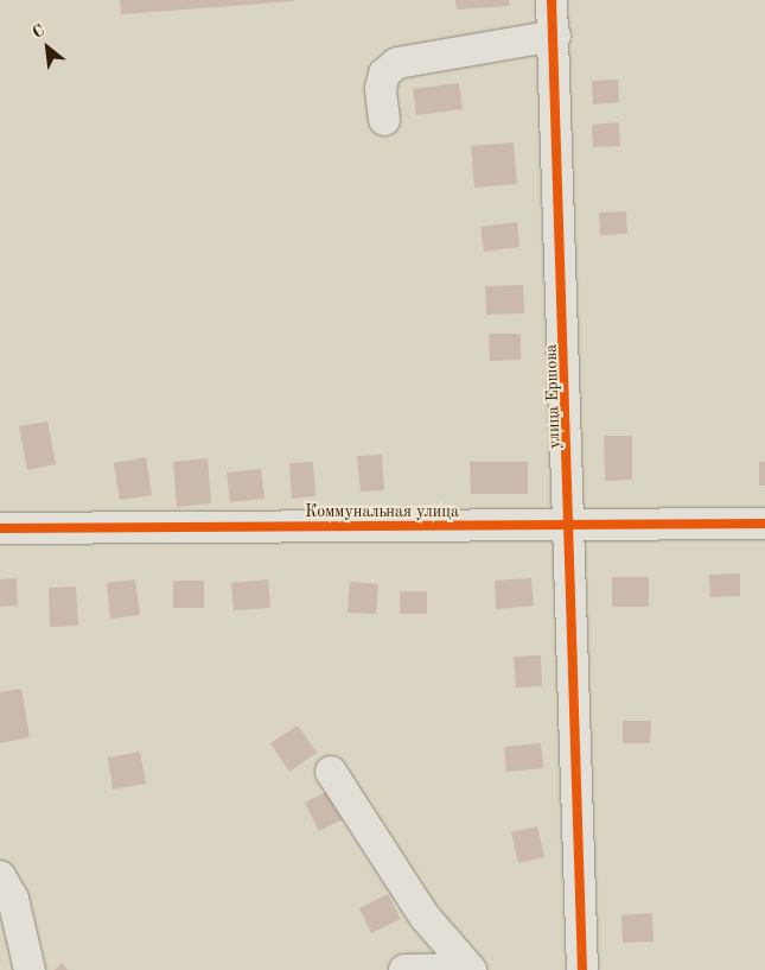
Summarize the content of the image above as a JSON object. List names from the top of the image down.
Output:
{
  "streets": {
    "street": ["улица Ершова", "Коммунальная улица"]
  },
  "crossings": [
    ["улица Ершова", "Коммунальная улица"]
  ],
  "north": "top left"
}
